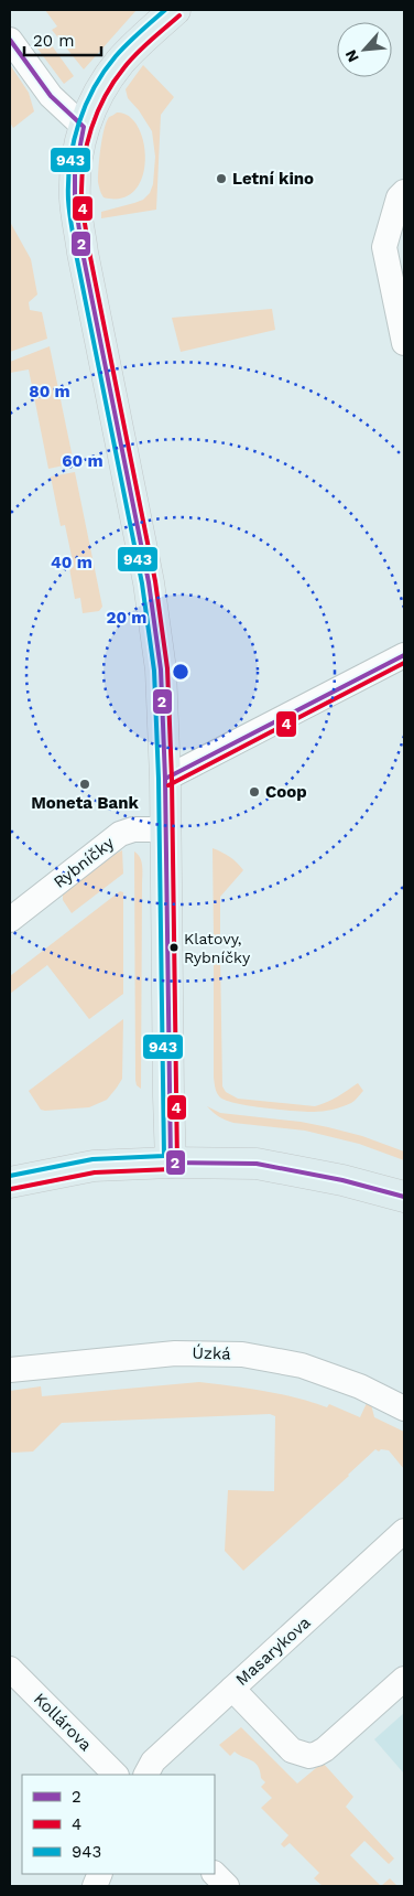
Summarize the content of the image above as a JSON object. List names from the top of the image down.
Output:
{
  "streets": {
    "street": [
      "Rybníčky",
      "Úzká",
      "Masarykova",
      "Kollárova"
    ]
  },
  "places": [
    "Letní kino",
    "Moneta Bank",
    "Coop",
    "Klatovy, Rybníčky"
  ],
  "lines": ["transit line 943", "transit line 4", "transit line 2"],
  "legend": ["2", "4", "943"],
  "scale_bar": "20 m",
  "north": "bottom left",
  "rings": [
    "80 m",
    "60 m",
    "40 m",
    "20 m"
  ]
}
